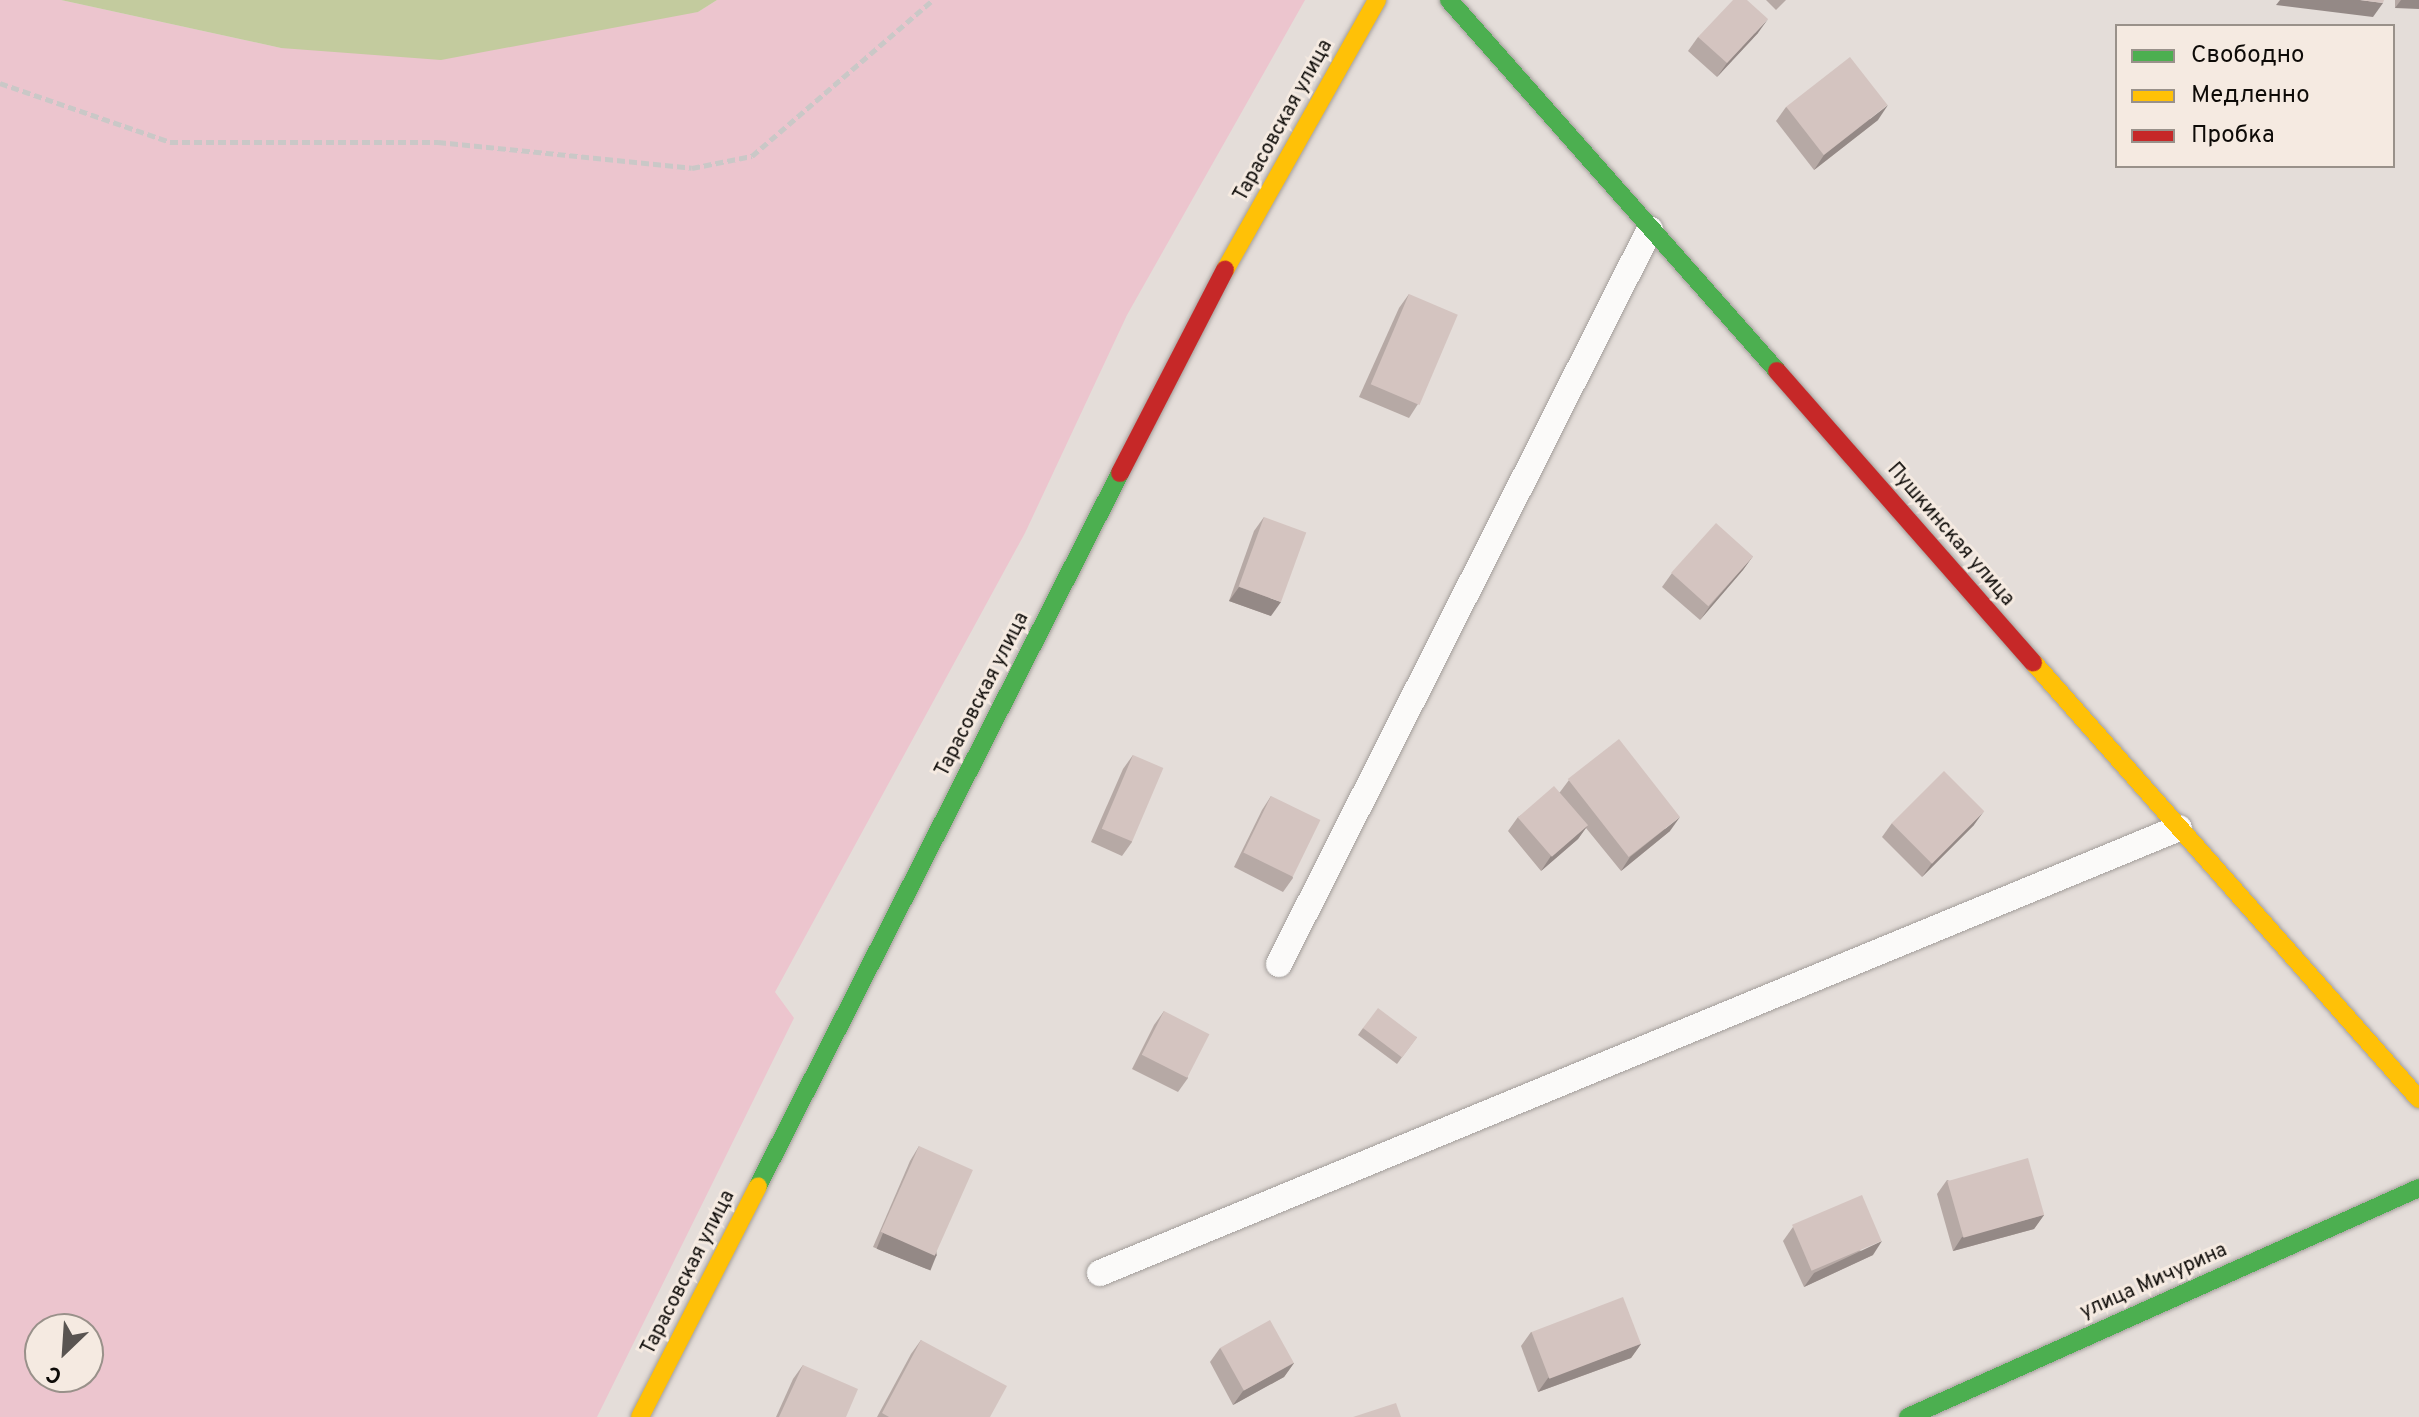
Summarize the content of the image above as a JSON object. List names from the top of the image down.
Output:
{
  "streets": {
    "street": ["Тарасовская улица", "Пушкинская улица", "улица Мичурина"]
  },
  "legend": ["Свободно", "Медленно", "Пробка"],
  "north": "bottom left"
}
